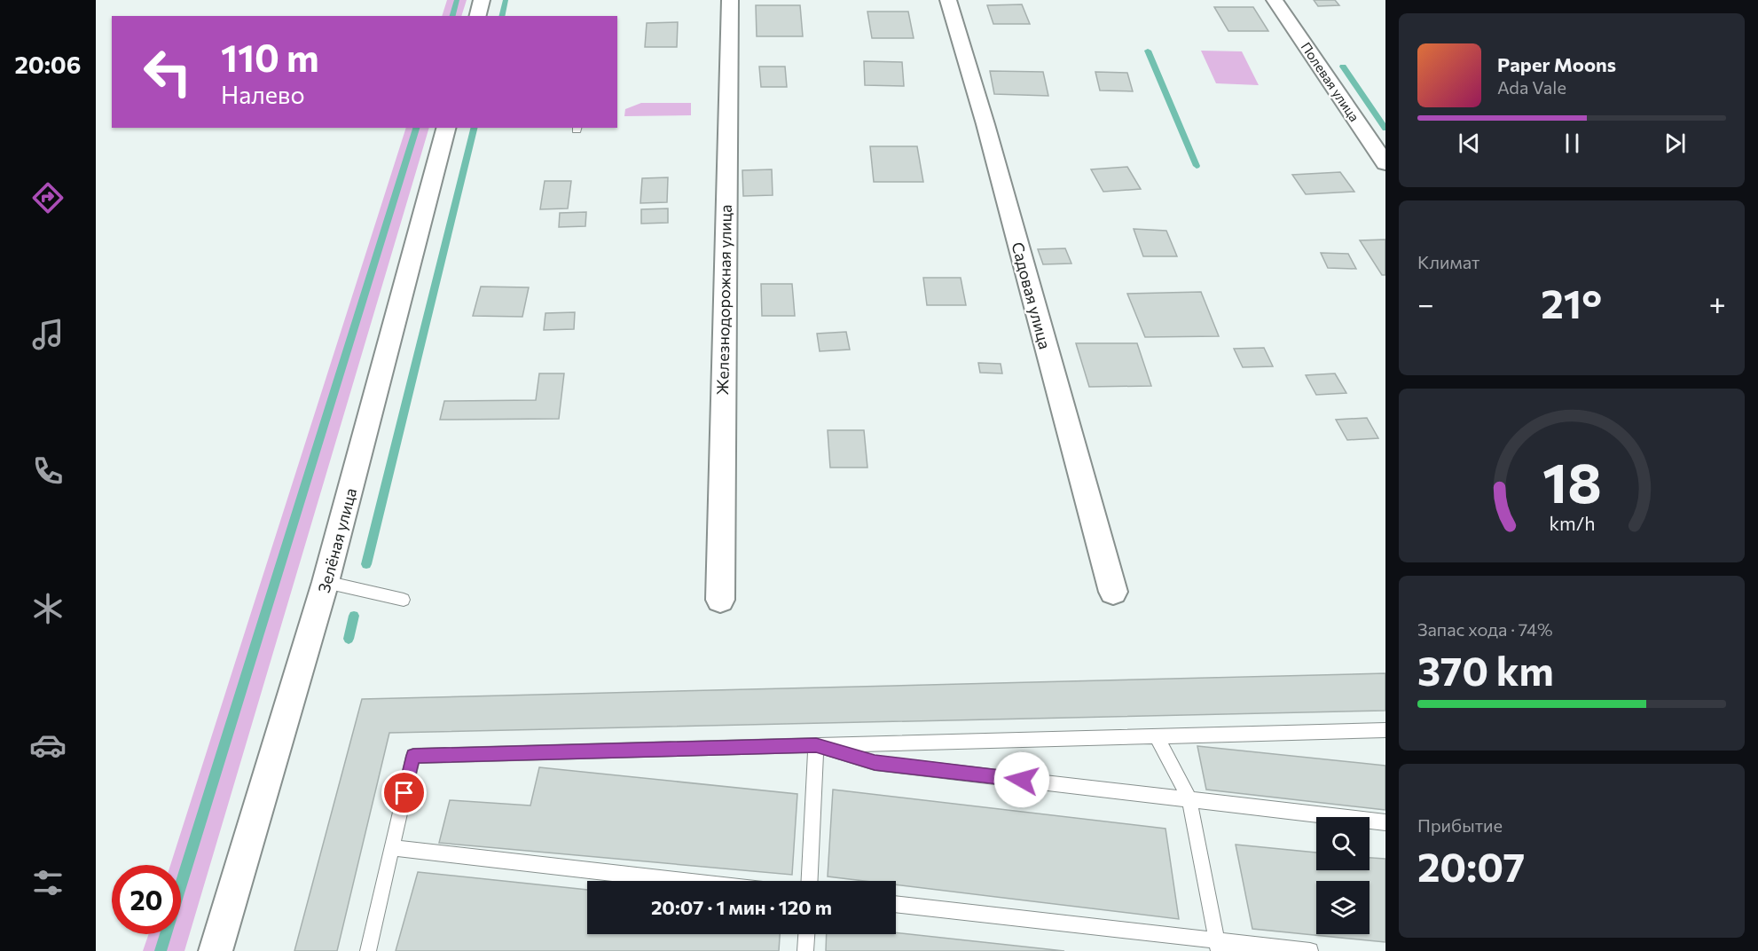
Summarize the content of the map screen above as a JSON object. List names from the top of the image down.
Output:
{
  "streets": {
    "street": [
      "Полевая улица",
      "Садовая улица",
      "Железнодорожная улица",
      "Зелёная улица"
    ]
  },
  "page": {
    "tabs": "20:06",
    "turn": ["110 m", "Налево"],
    "song": ["Paper Moons", "Ada Vale"],
    "tile": [
      "Климат",
      ["Запас хода · 74%", "370 km"],
      ["Прибытие", "20:07"]
    ],
    "heat": ["−", "21°", "+"],
    "limit": "20",
    "trip": "20:07 · 1 мин · 120 m",
    "gauge": ["18", "km/h"]
  }
}
